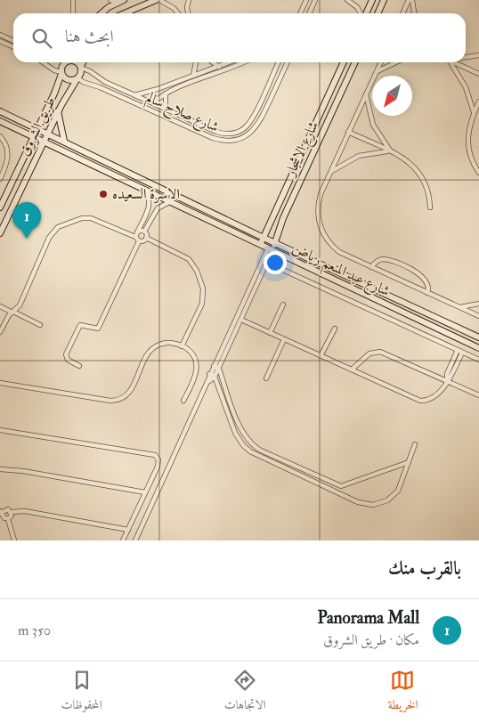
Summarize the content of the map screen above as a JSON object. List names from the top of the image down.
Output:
{
  "streets": {
    "street": [
      "شارع صلاح سالم",
      "طريق الشروق",
      "شارع الاشجار",
      "شارع عبد المنعم رياض"
    ]
  },
  "crossings": [
    ["شارع صلاح سالم", "طريق الشروق"],
    ["طريق الشروق", "شارع عبد المنعم رياض"],
    ["شارع الاشجار", "شارع عبد المنعم رياض"]
  ],
  "places": ["الاسرة السعيده"],
  "north": "bottom left",
  "page": {
    "search": "ابحث هنا",
    "pins": "1",
    "heading": "بالقرب منك",
    "list": [
      {
        "mark": "1",
        "name": "Panorama Mall",
        "note": "مكان · طريق الشروق",
        "value": "350 m"
      }
    ],
    "nav": ["الخريطة", "الاتجاهات", "المحفوظات"]
  }
}
